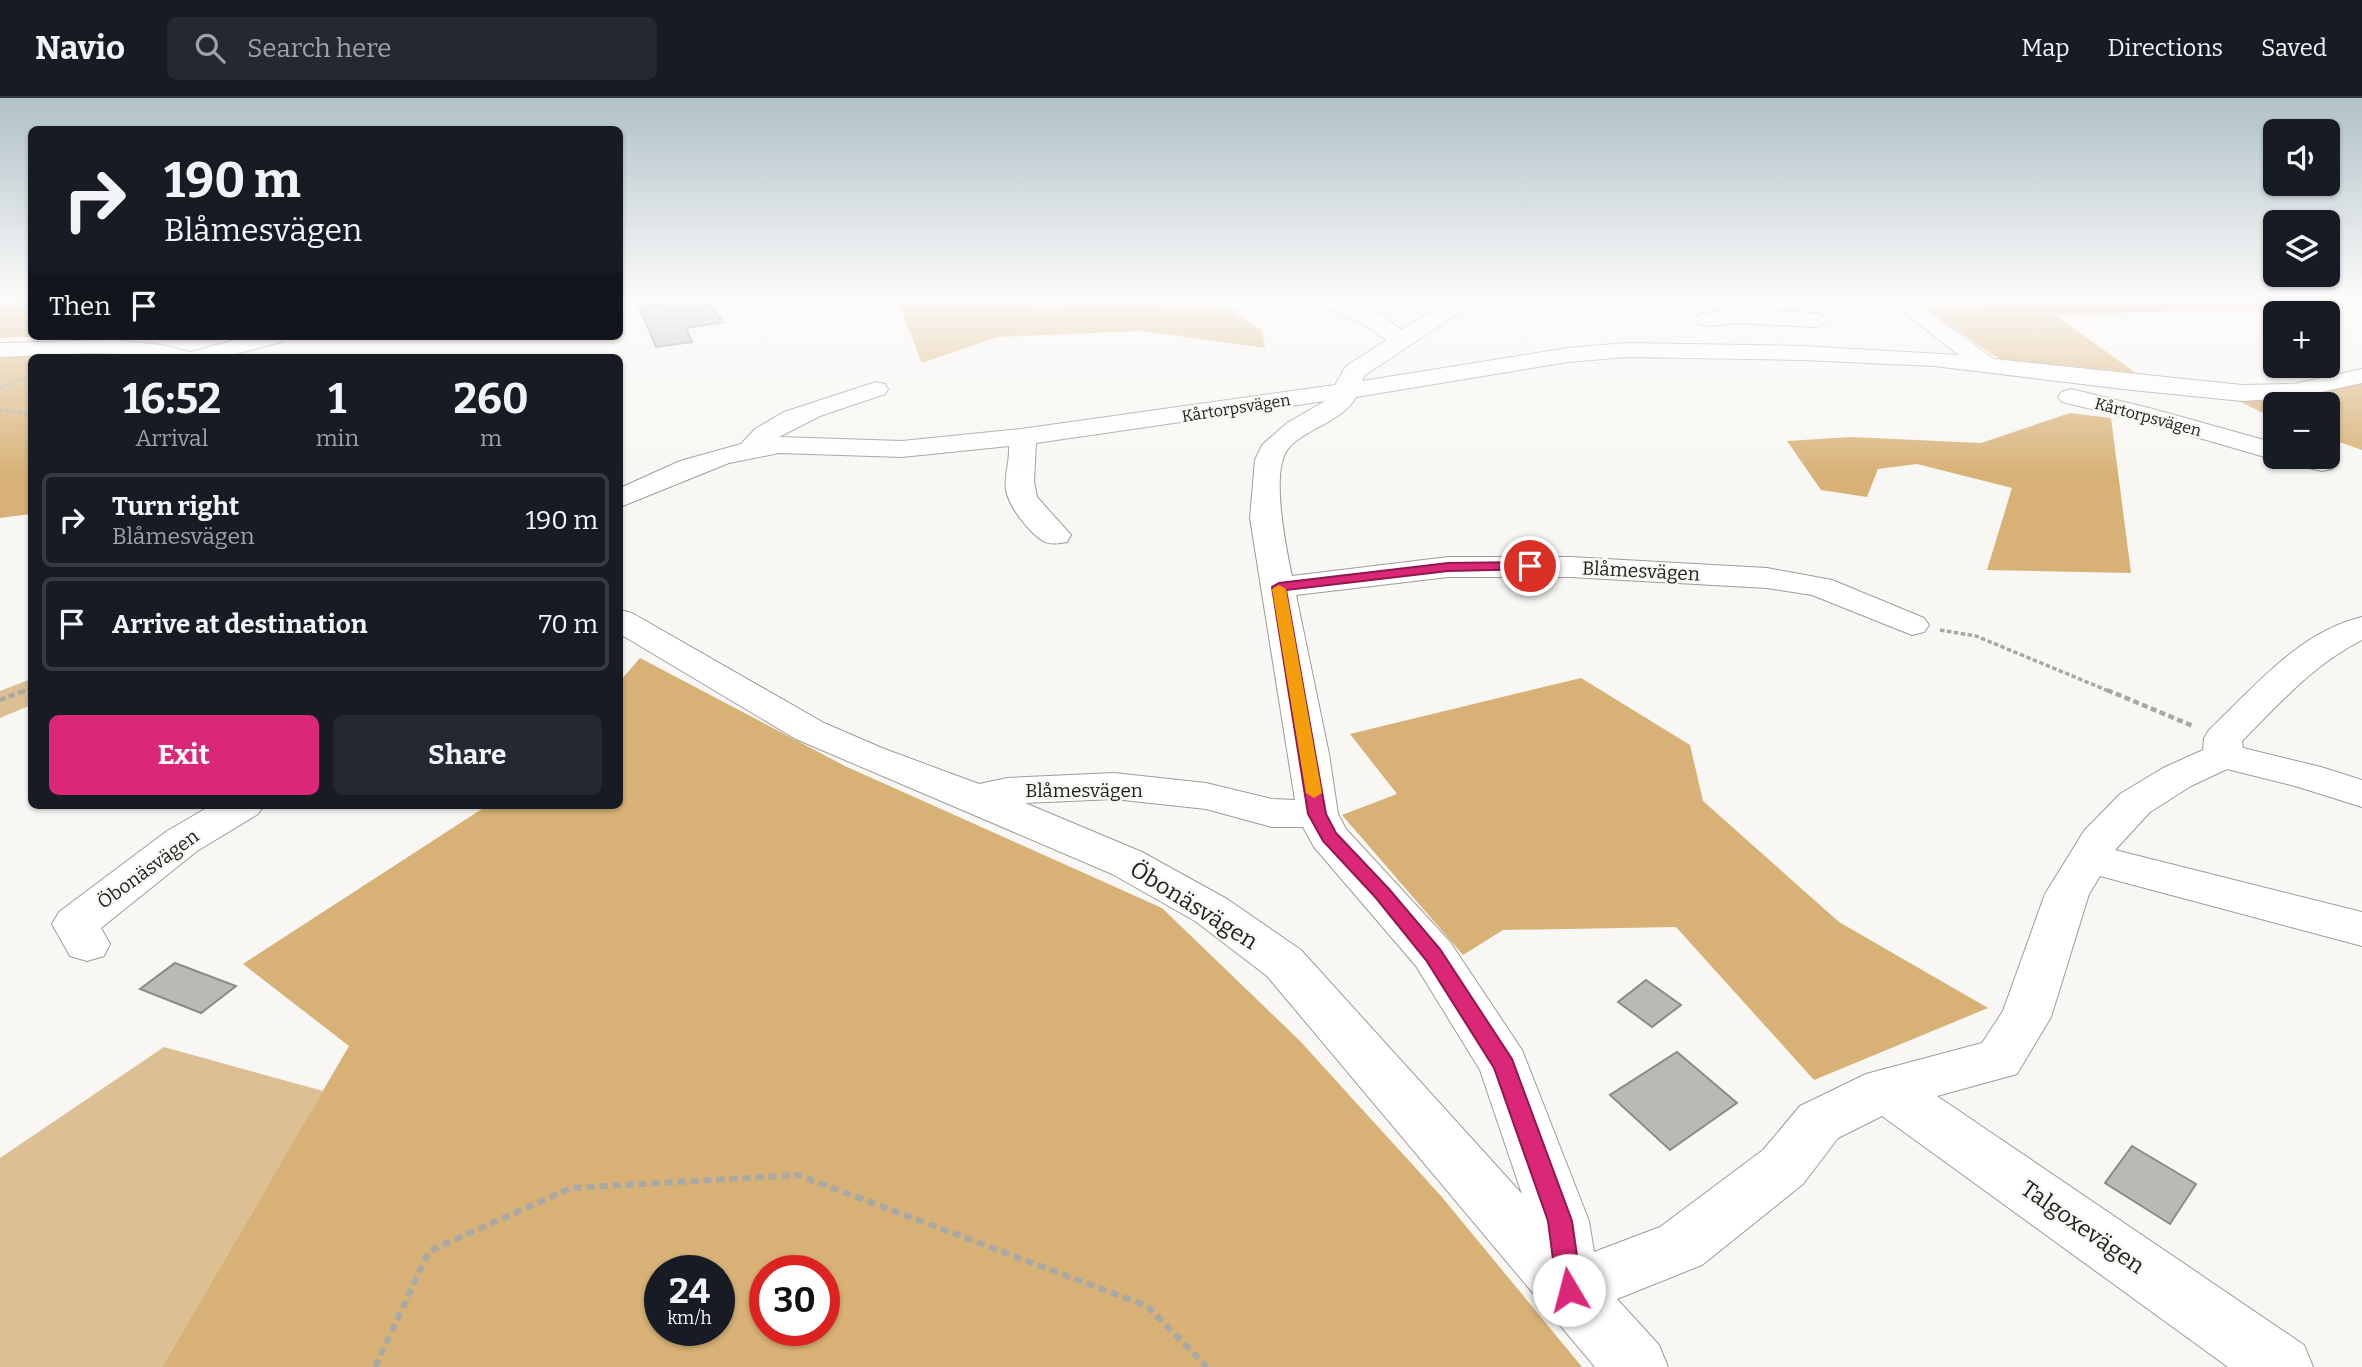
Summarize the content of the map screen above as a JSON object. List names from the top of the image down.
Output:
{
  "streets": {
    "street": [
      "Kårtorpsvägen",
      "Blåmesvägen",
      "Öbonäsvägen",
      "Talgoxevägen"
    ]
  },
  "crossings": [
    ["Blåmesvägen", "Öbonäsvägen"]
  ],
  "page": {
    "header": "Navio",
    "search": "Search here",
    "nav": ["Map", "Directions", "Saved"],
    "map_buttons": ["+", "−"],
    "turn": ["190 m", "Blåmesvägen"],
    "then": "Then",
    "eta": [
      "16:52",
      "Arrival",
      "1",
      "min",
      "260",
      "m"
    ],
    "list": [
      {
        "name": "Turn right",
        "note": "Blåmesvägen",
        "value": "190 m"
      },
      {
        "name": "Arrive at destination",
        "value": "70 m"
      }
    ],
    "buttons": ["Exit", "Share"],
    "speed": "24 km/h",
    "limit": "30"
  }
}
